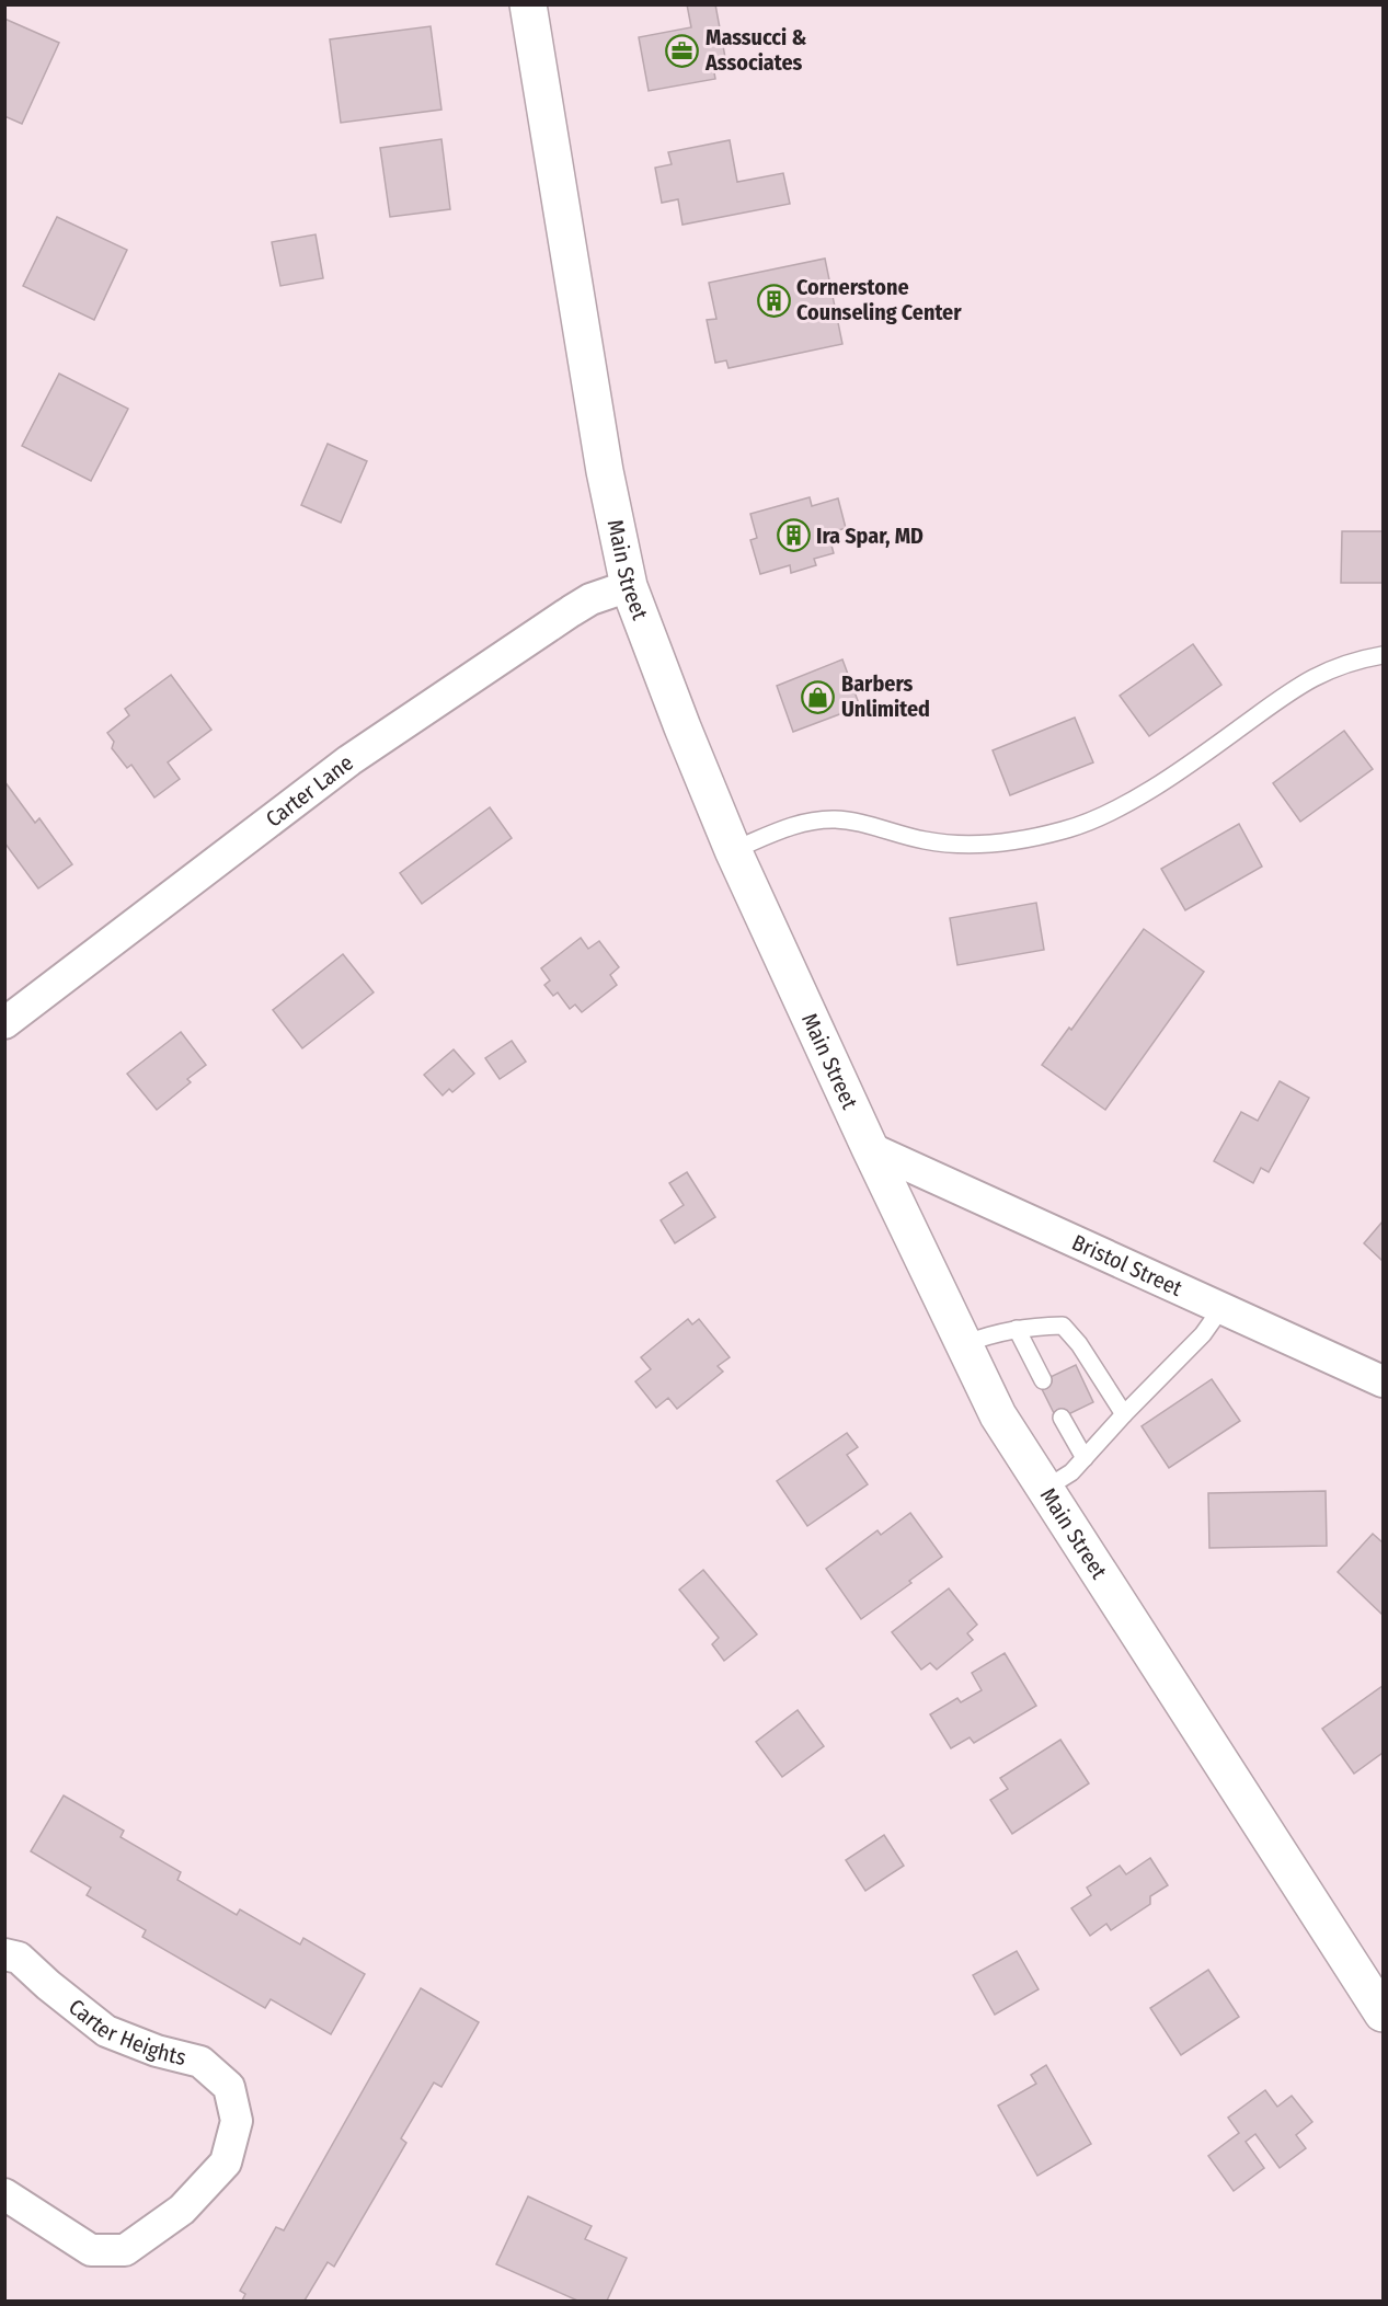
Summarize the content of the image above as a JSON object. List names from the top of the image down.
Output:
{
  "streets": {
    "highway": ["Main Street"],
    "street": ["Carter Lane", "Bristol Street", "Carter Heights"]
  },
  "crossings": [
    ["Main Street", "Carter Lane"],
    ["Main Street", "Bristol Street"]
  ],
  "places": {
    "office": ["Massucci & Associates"],
    "building": ["Cornerstone Counseling Center", "Ira Spar, MD"],
    "shop": ["Barbers Unlimited"]
  }
}
